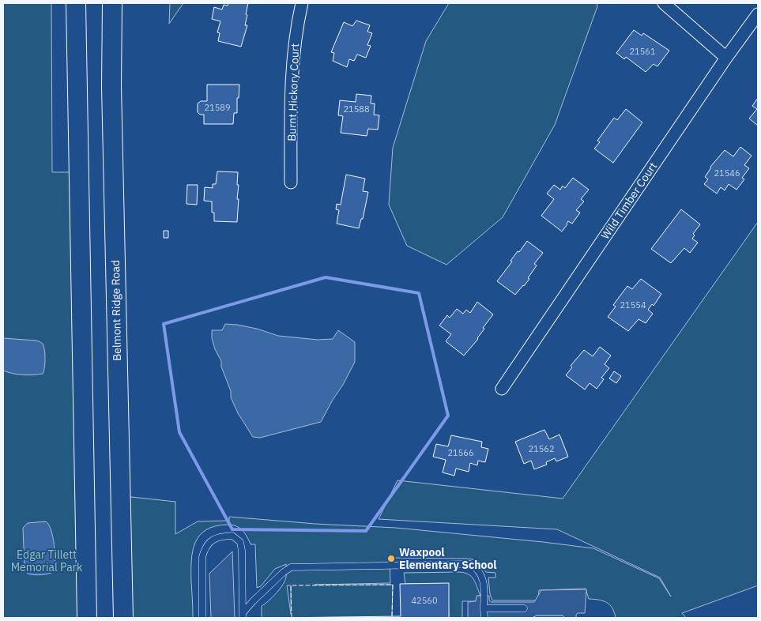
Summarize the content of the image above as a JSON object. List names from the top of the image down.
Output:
{
  "streets": {
    "main road": ["Belmont Ridge Road"],
    "street": ["Burnt Hickory Court", "Wild Timber Court"]
  },
  "parks": ["Edgar Tillett Memorial Park"],
  "places": ["Waxpool Elementary School"],
  "house_numbers": [
    "21561",
    "21589",
    "21588",
    "21546",
    "21554",
    "21562",
    "21566",
    "42560"
  ]
}
